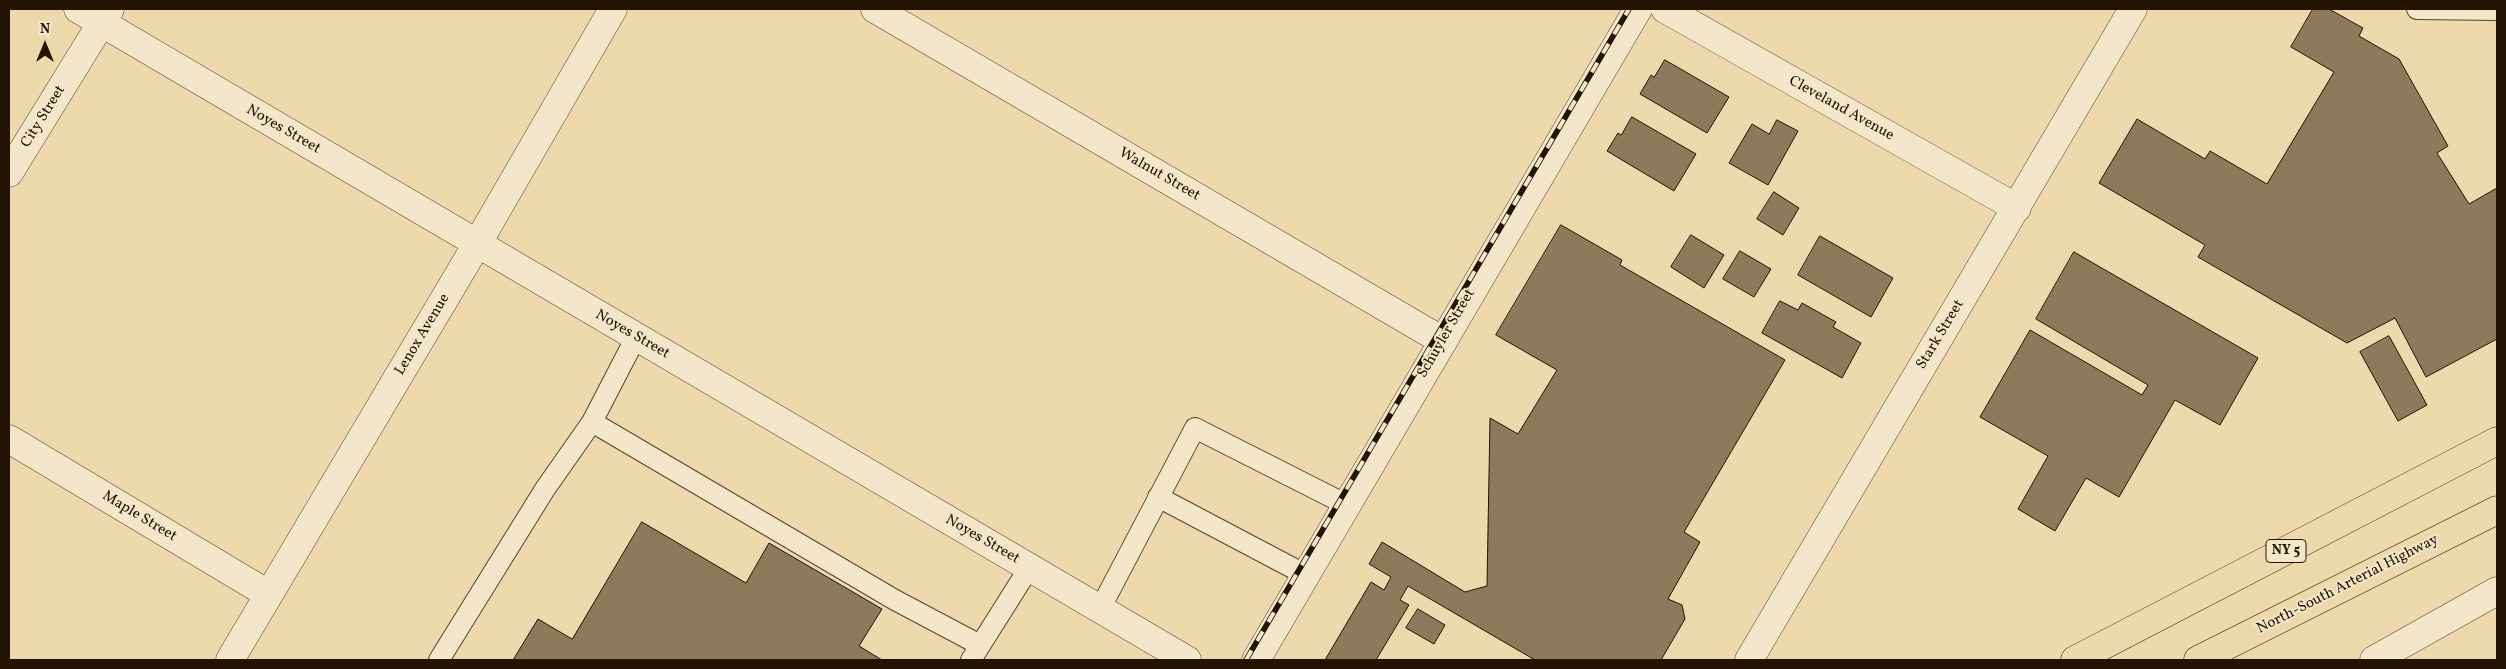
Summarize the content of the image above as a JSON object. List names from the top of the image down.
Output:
{
  "streets": {
    "highway": ["NY 5", "North-South Arterial Highway"],
    "street": [
      "Cleveland Avenue",
      "City Street",
      "Noyes Street",
      "Walnut Street",
      "Schuyler Street",
      "Lenox Avenue",
      "Stark Street",
      "Maple Street"
    ]
  },
  "crossings": [
    ["Cleveland Avenue", "Stark Street"],
    ["City Street", "Noyes Street"],
    ["Noyes Street", "Lenox Avenue"],
    ["Walnut Street", "Schuyler Street"],
    ["Lenox Avenue", "Maple Street"]
  ],
  "north": "top"
}
